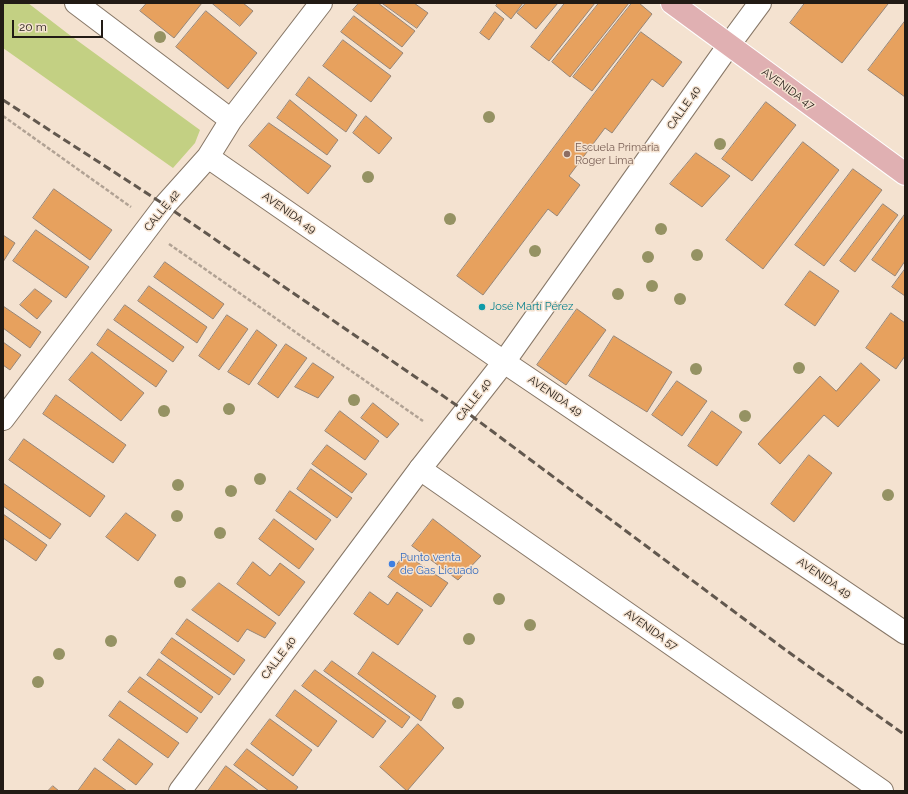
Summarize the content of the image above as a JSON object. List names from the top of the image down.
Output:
{
  "streets": {
    "main road": ["AVENIDA 47"],
    "street": [
      "CALLE 40",
      "CALLE 42",
      "AVENIDA 49",
      "AVENIDA 57"
    ]
  },
  "crossings": [
    ["AVENIDA 47", "CALLE 40"],
    ["CALLE 40", "AVENIDA 49"],
    ["CALLE 40", "AVENIDA 57"],
    ["CALLE 42", "AVENIDA 49"]
  ],
  "places": ["Escuela Primaria Roger Lima", "José Martí Pérez", "Punto venta de Gas Licuado"],
  "scale_bar": "20 m"
}
